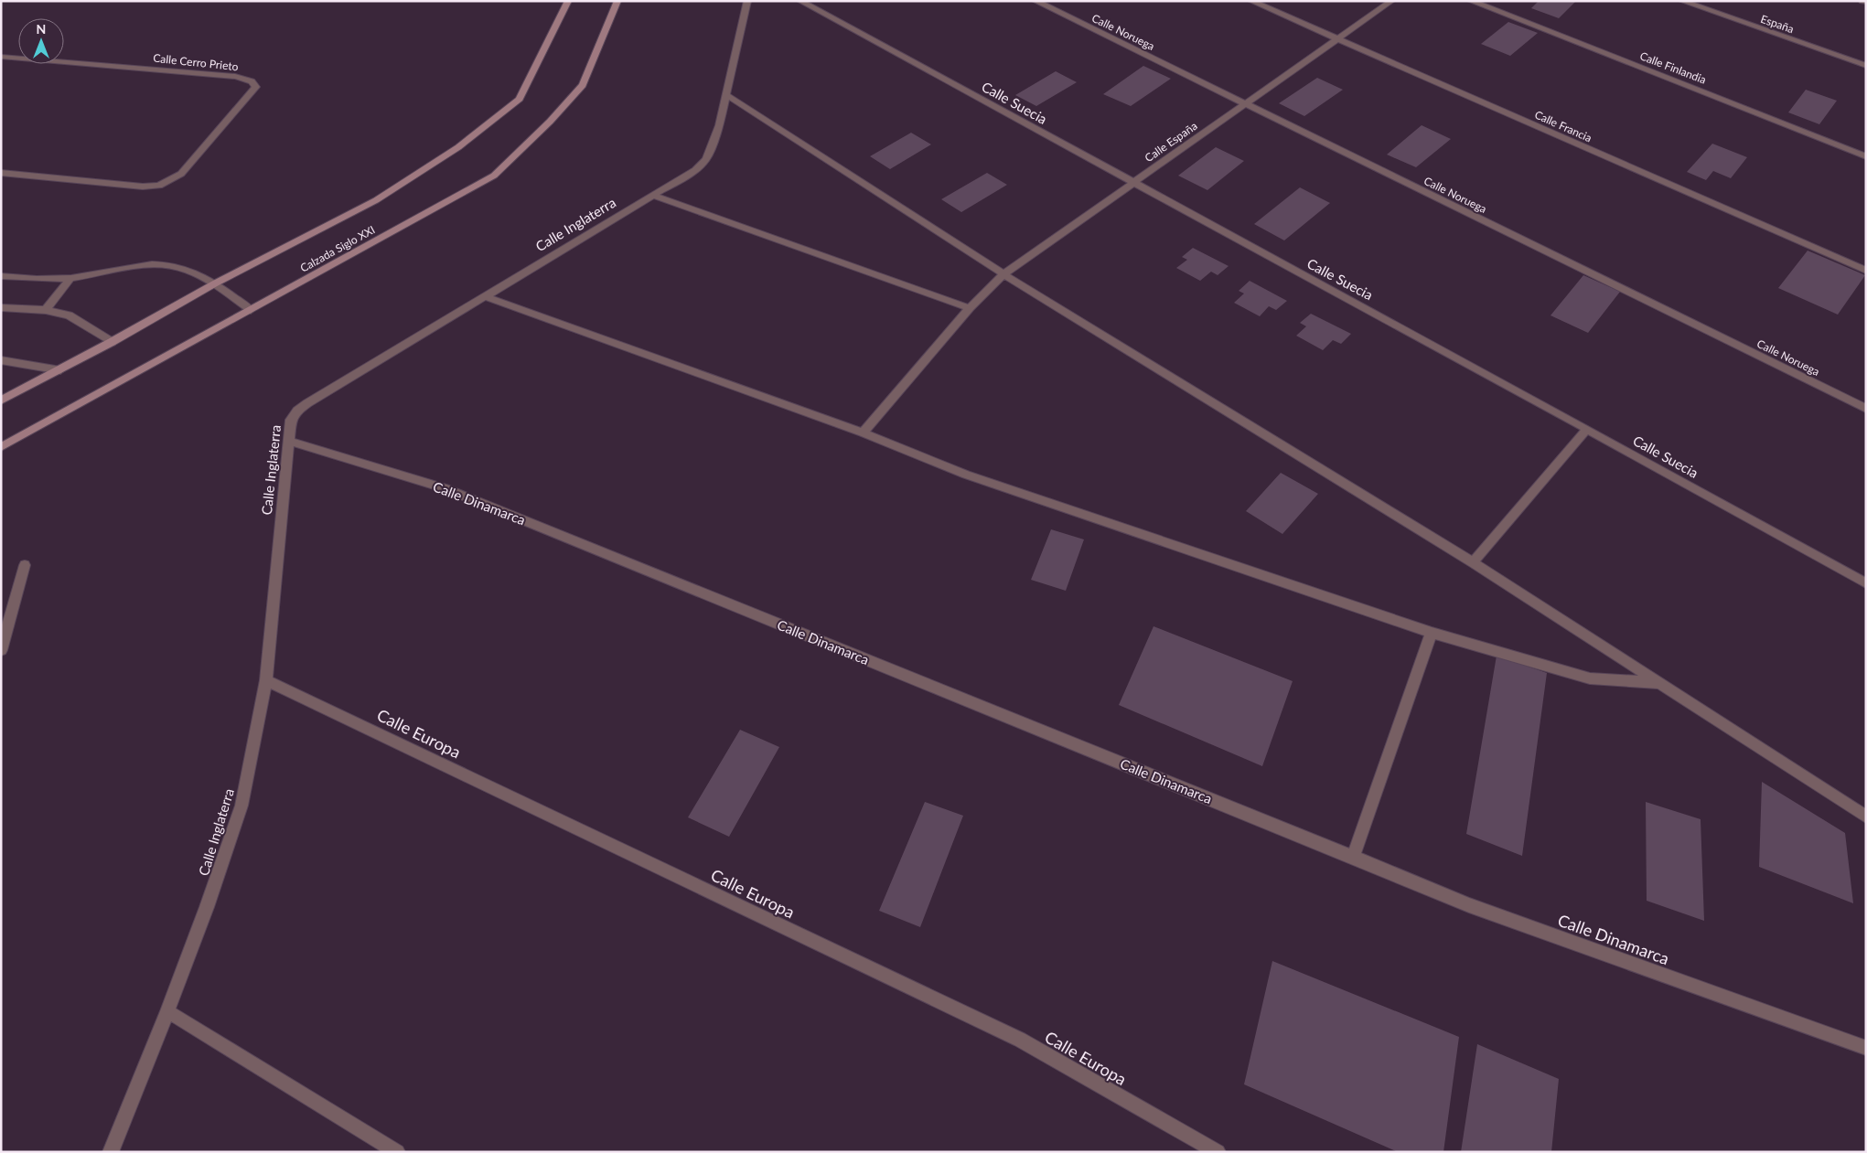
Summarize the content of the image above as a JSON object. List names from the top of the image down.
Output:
{
  "streets": {
    "main road": ["Calzada Siglo XXI"],
    "street": [
      "España",
      "Calle Noruega",
      "Calle Cerro Prieto",
      "Calle Finlandia",
      "Calle Suecia",
      "Calle Francia",
      "Calle España",
      "Calle Inglaterra",
      "Calle Dinamarca",
      "Calle Europa"
    ]
  },
  "crossings": [
    ["Calle Noruega", "Calle España"],
    ["Calle Suecia", "Calle España"],
    ["Calle Francia", "Calle España"],
    ["Calle Inglaterra", "Calle Dinamarca"],
    ["Calle Inglaterra", "Calle Europa"]
  ],
  "north": "top"
}
